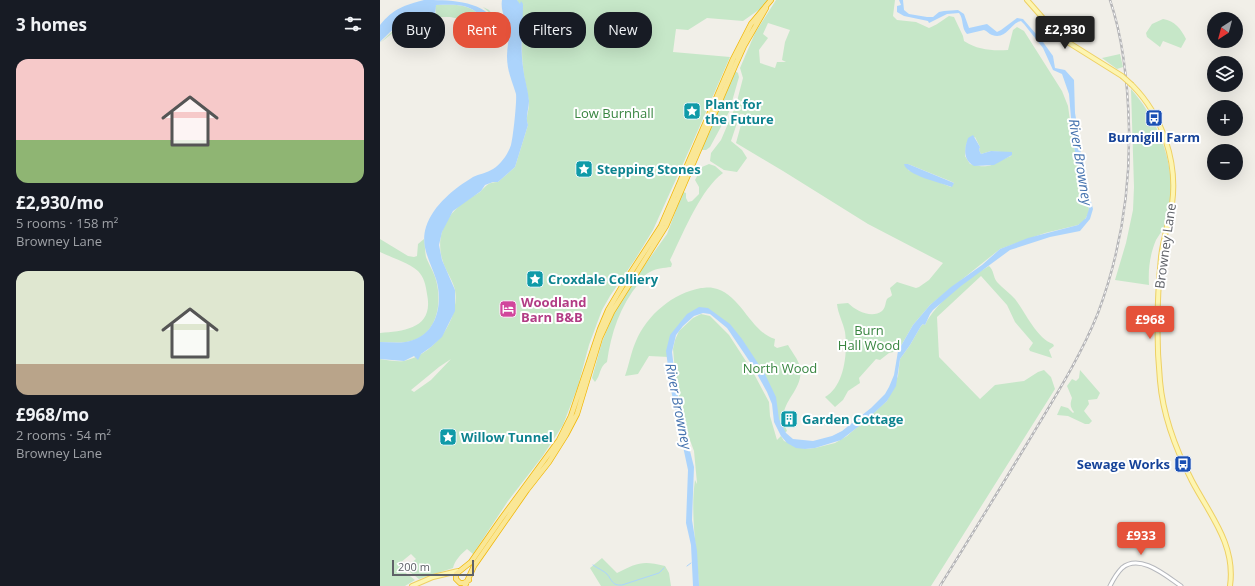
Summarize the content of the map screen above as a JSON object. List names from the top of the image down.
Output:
{
  "streets": {
    "main road": ["Browney Lane"]
  },
  "water": ["River Browney"],
  "parks": ["Low Burnhall", "Burn Hall Wood", "North Wood"],
  "places": {
    "place": [
      "Plant for the Future",
      "Stepping Stones",
      "Croxdale Colliery",
      "Willow Tunnel"
    ],
    "bus stop": ["Burnigill Farm", "Sewage Works"],
    "hotel": ["Woodland Barn B&B"],
    "building": ["Garden Cottage"]
  },
  "scale_bar": "200 m",
  "north": "bottom left",
  "page": {
    "heading": "3 homes",
    "map_buttons": ["+", "−"],
    "chip": [
      "Buy",
      "Rent",
      "Filters",
      "New"
    ],
    "price": ["£2,930", "£968", "£933"],
    "list": [
      {
        "name": "£2,930/mo",
        "note": "5 rooms · 158 m² · Browney Lane"
      },
      {
        "name": "£968/mo",
        "note": "2 rooms · 54 m² · Browney Lane"
      }
    ],
    "scale": "200 m"
  }
}
